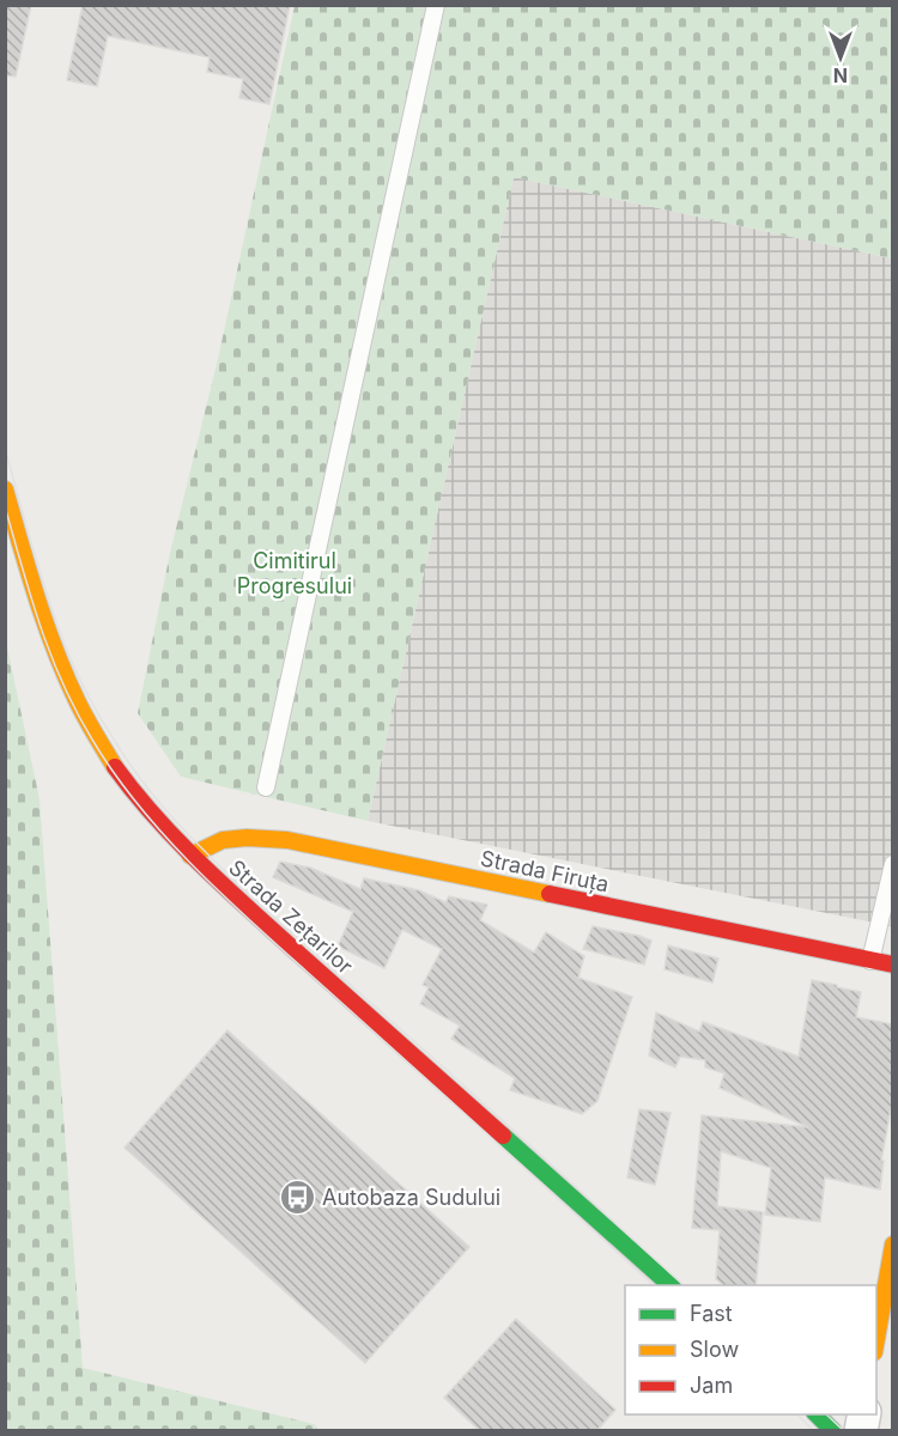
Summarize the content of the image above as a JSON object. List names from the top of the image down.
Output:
{
  "streets": {
    "main road": ["Strada Firuța", "Strada Zețarilor"]
  },
  "crossings": [
    ["Strada Firuța", "Strada Zețarilor"]
  ],
  "parks": ["Cimitirul Progresului"],
  "places": {
    "bus stop": ["Autobaza Sudului"]
  },
  "legend": ["Fast", "Slow", "Jam"],
  "north": "bottom"
}
